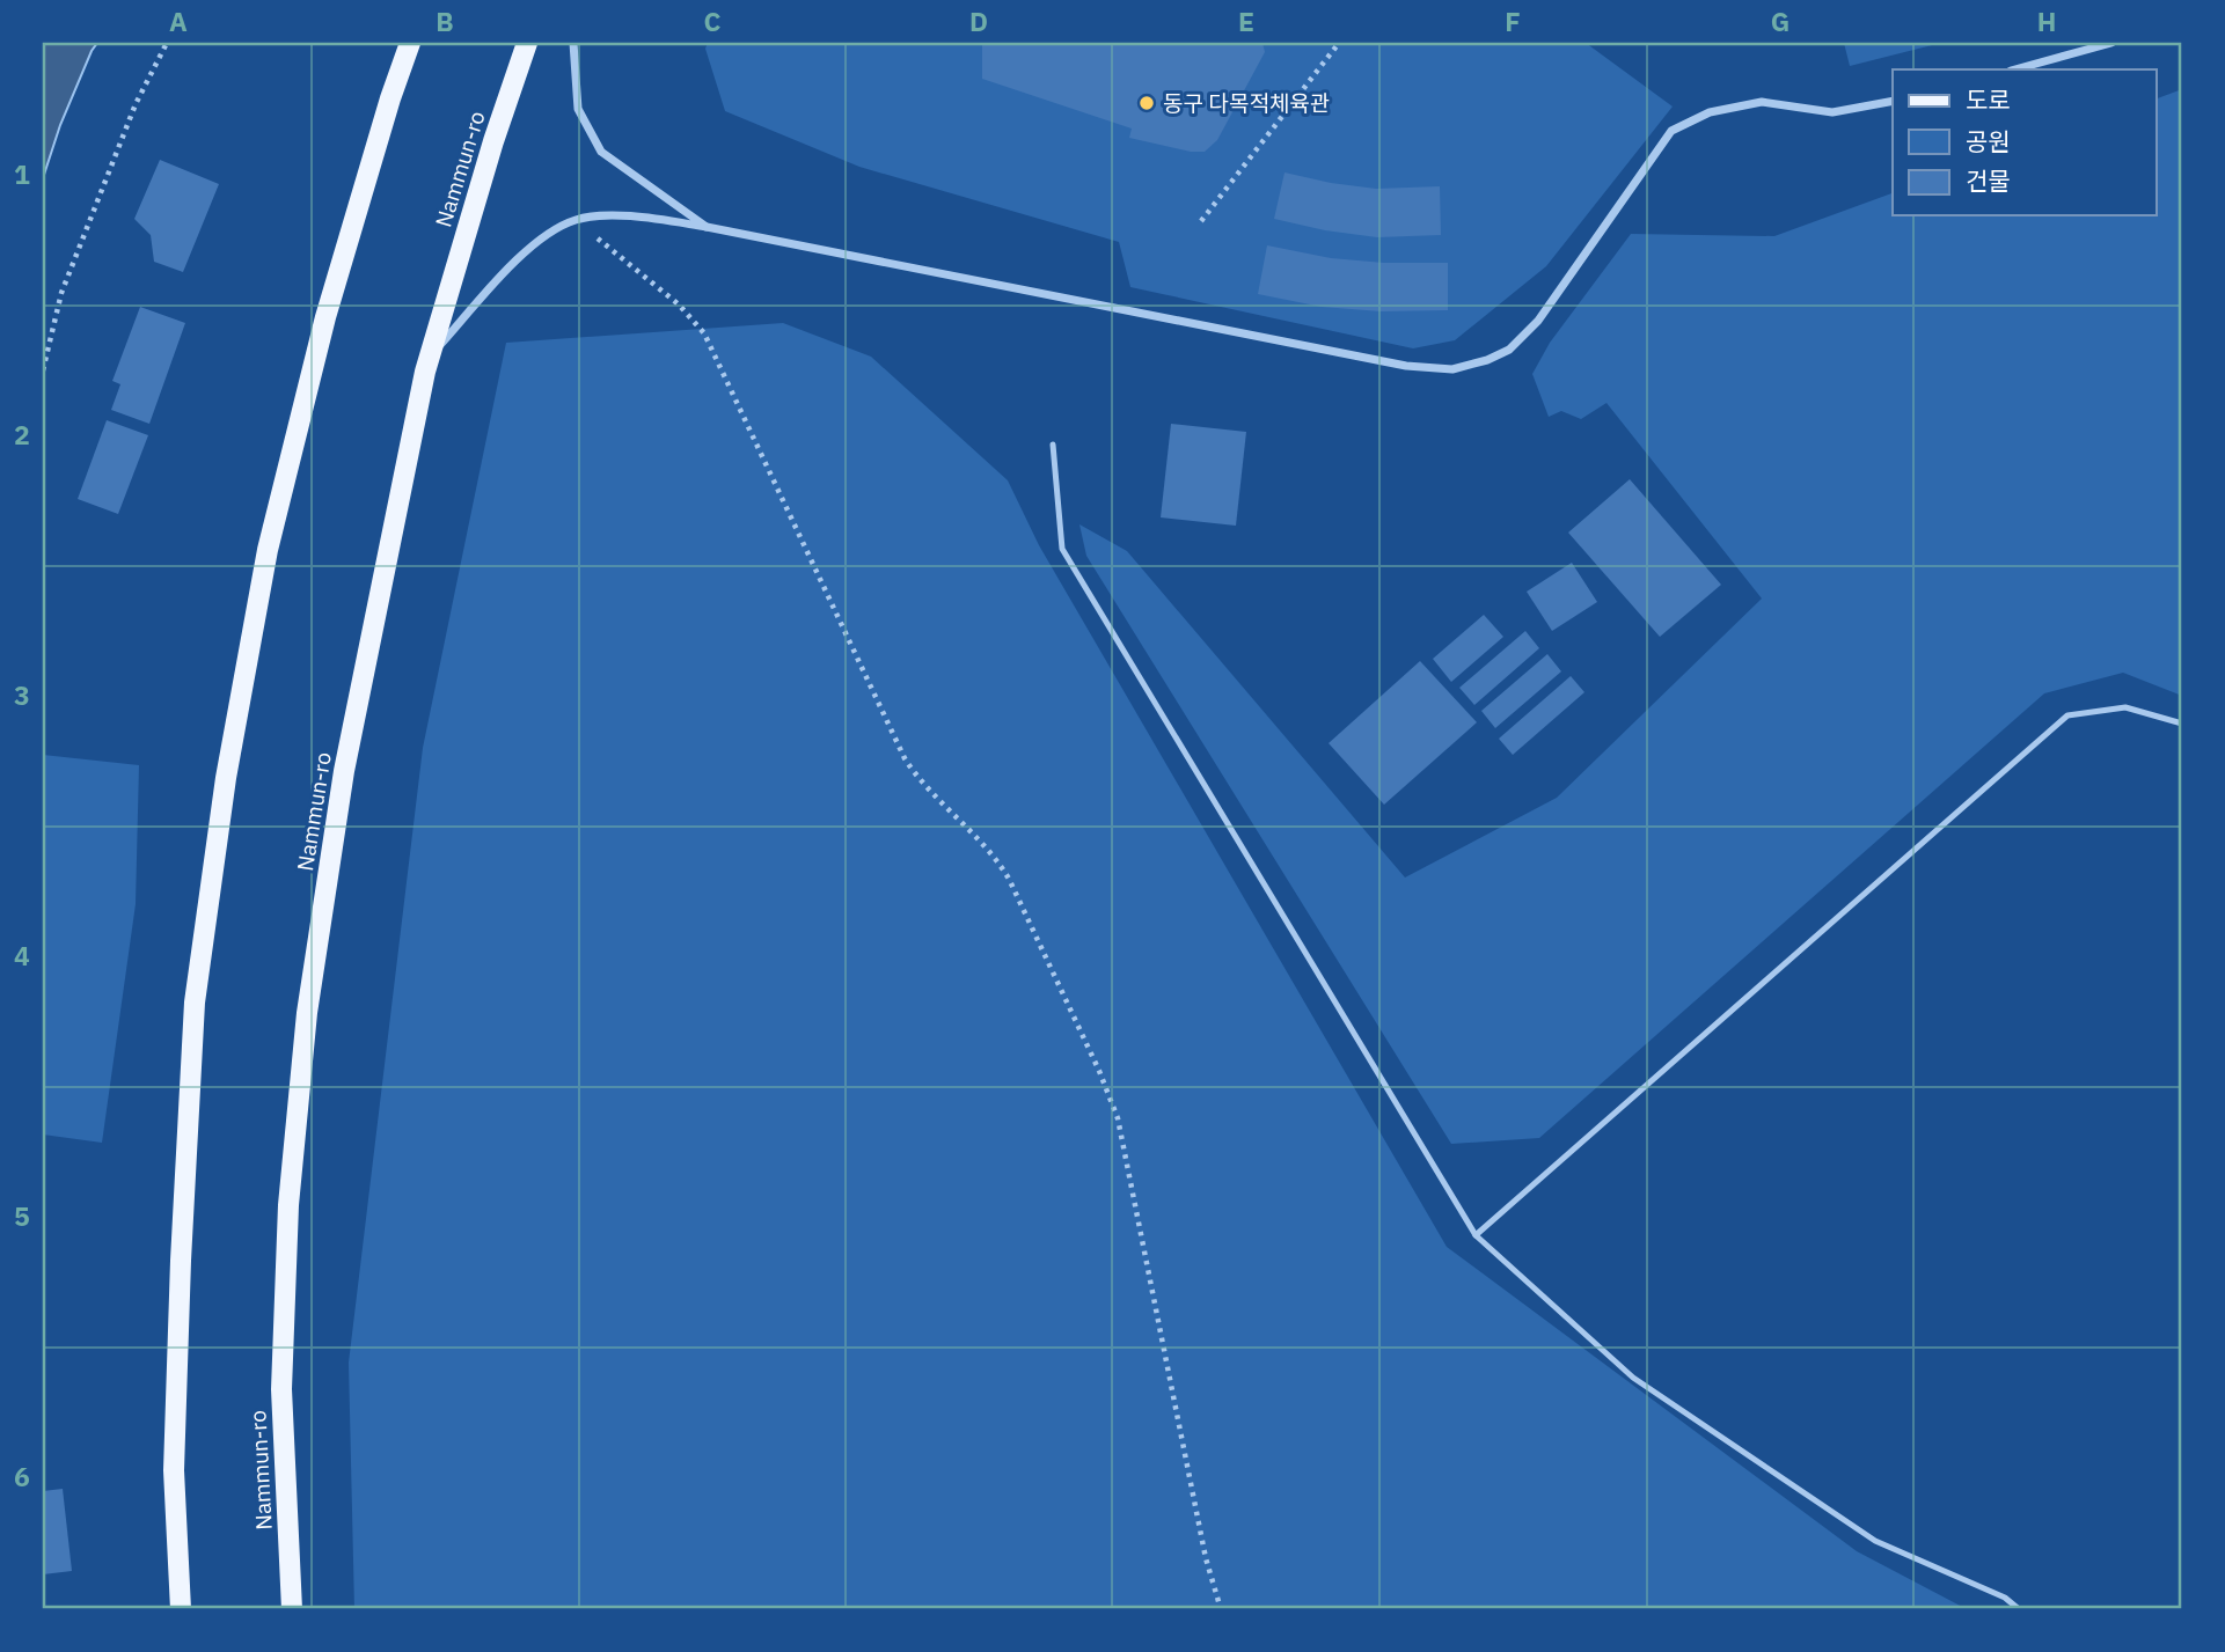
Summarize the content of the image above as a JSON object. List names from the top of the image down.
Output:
{
  "streets": {
    "main road": ["Nammun-ro"]
  },
  "places": ["동구 다목적체육관"],
  "legend": ["도로", "공원", "건물"],
  "grid": {
    "columns": [
      "A",
      "B",
      "C",
      "D",
      "E",
      "F",
      "G",
      "H"
    ],
    "rows": [
      "1",
      "2",
      "3",
      "4",
      "5",
      "6"
    ]
  }
}
